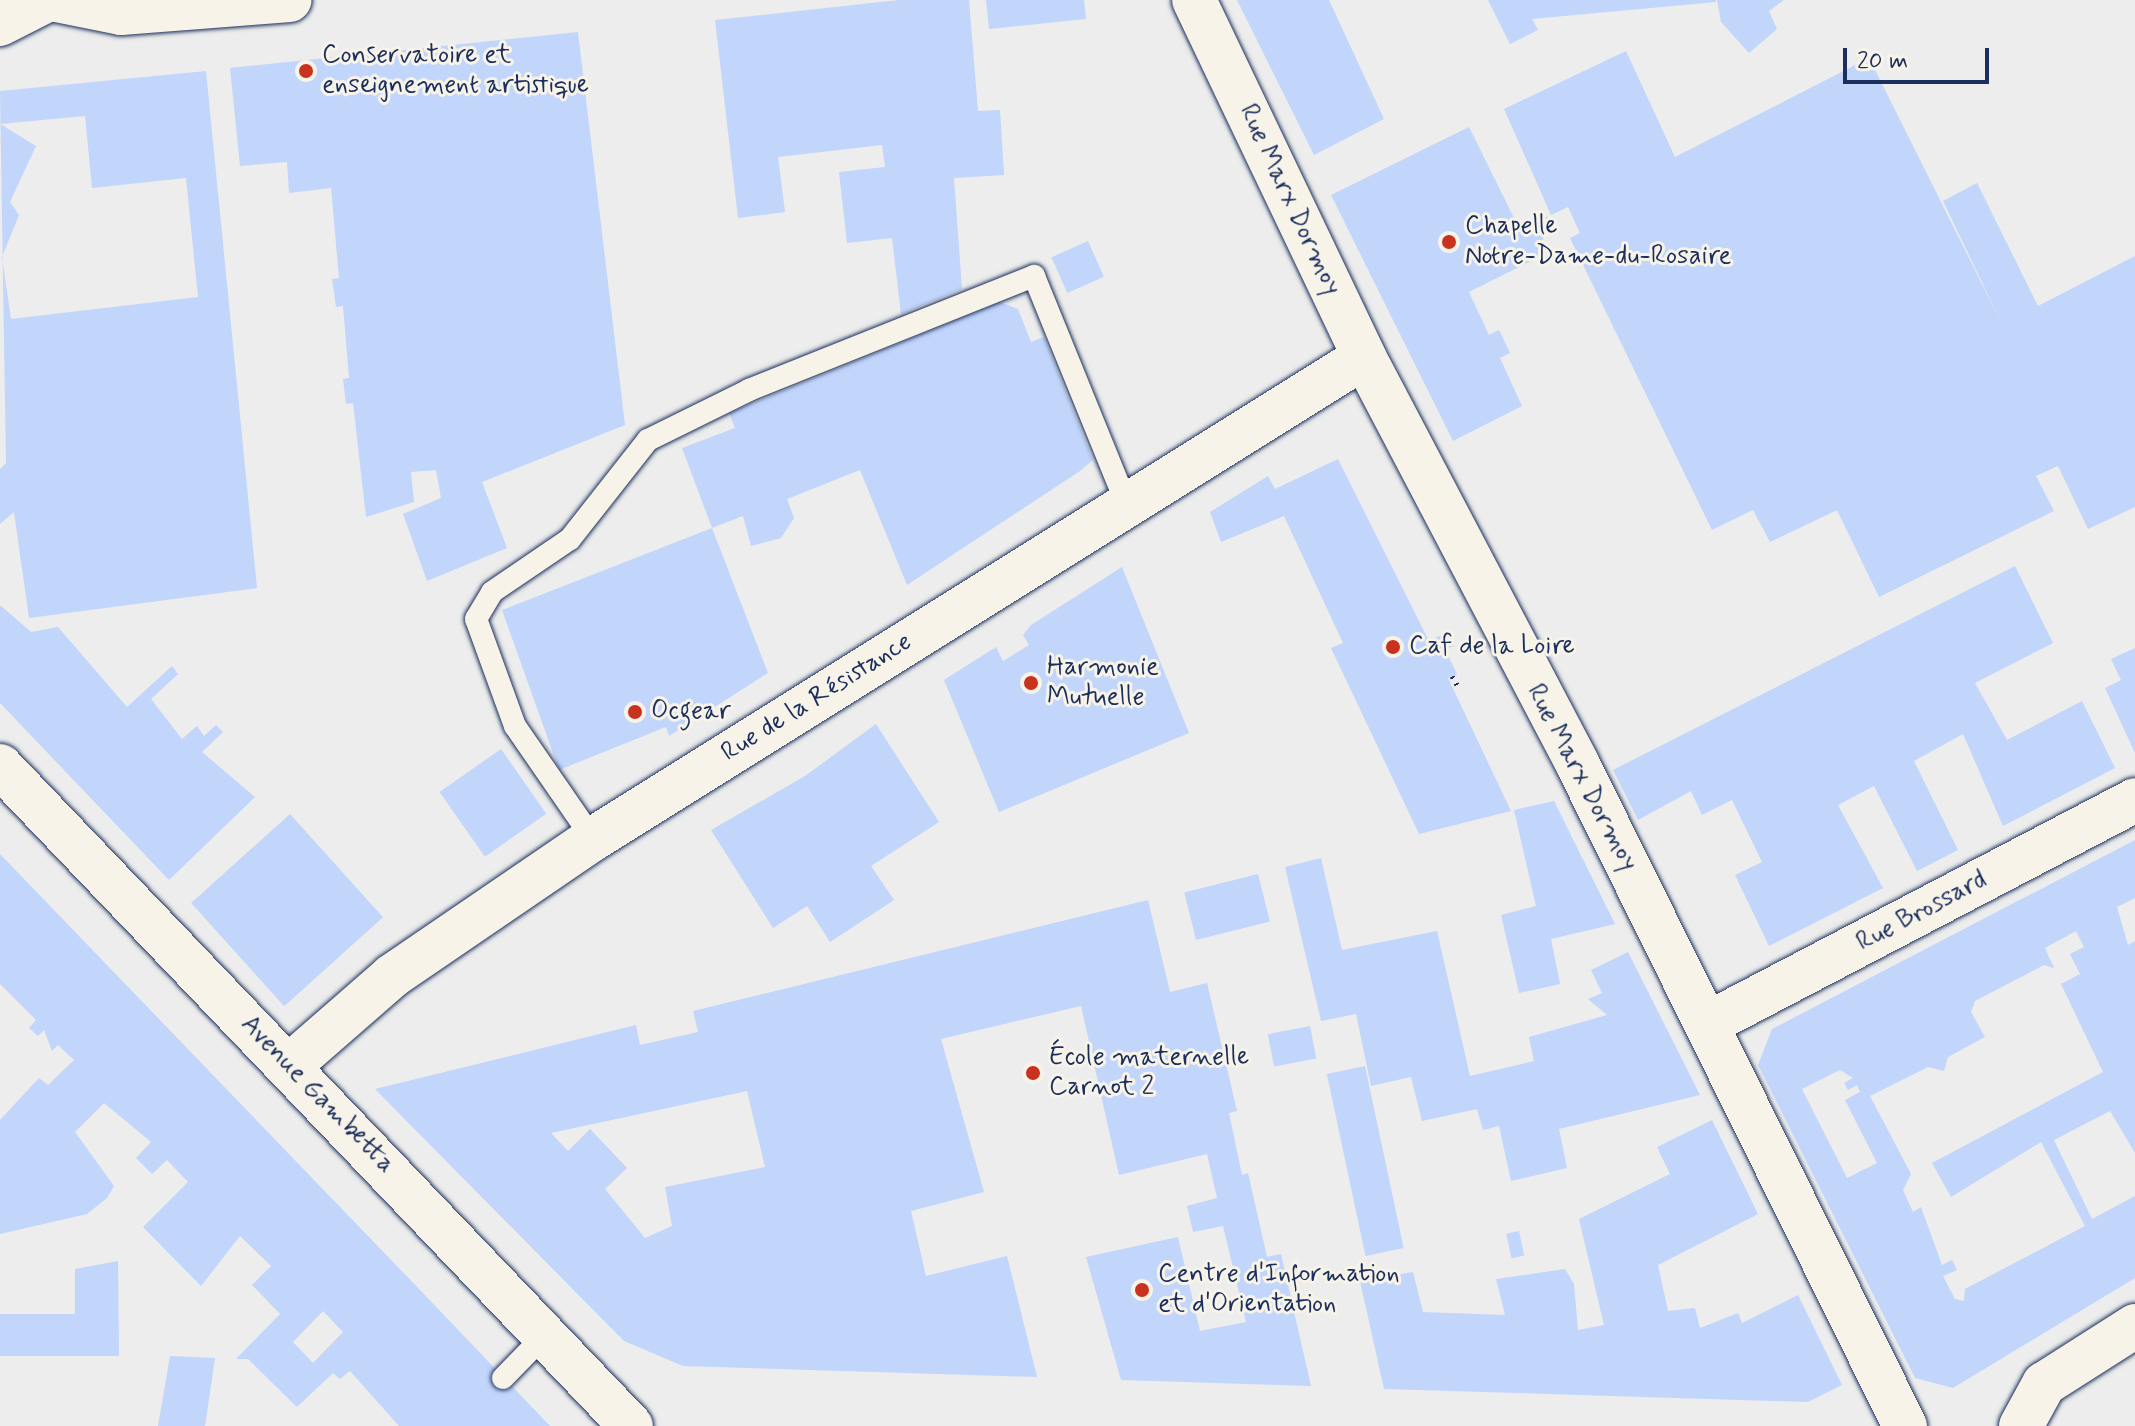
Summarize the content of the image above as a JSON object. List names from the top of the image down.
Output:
{
  "streets": {
    "street": [
      "Rue Marx Dormoy",
      "Rue de la Résistance",
      "Rue Brossard",
      "Avenue Gambetta"
    ]
  },
  "crossings": [
    ["Rue Marx Dormoy", "Rue de la Résistance"],
    ["Rue Marx Dormoy", "Rue Brossard"],
    ["Rue de la Résistance", "Avenue Gambetta"]
  ],
  "places": [
    "Conservatoire et enseignement artistique",
    "Chapelle Notre-Dame-du-Rosaire",
    "Caf de la Loire",
    "Harmonie Mutuelle",
    "Ocgear",
    "École maternelle Carnot 2",
    "Centre d'Information et d'Orientation"
  ],
  "scale_bar": "20 m"
}
